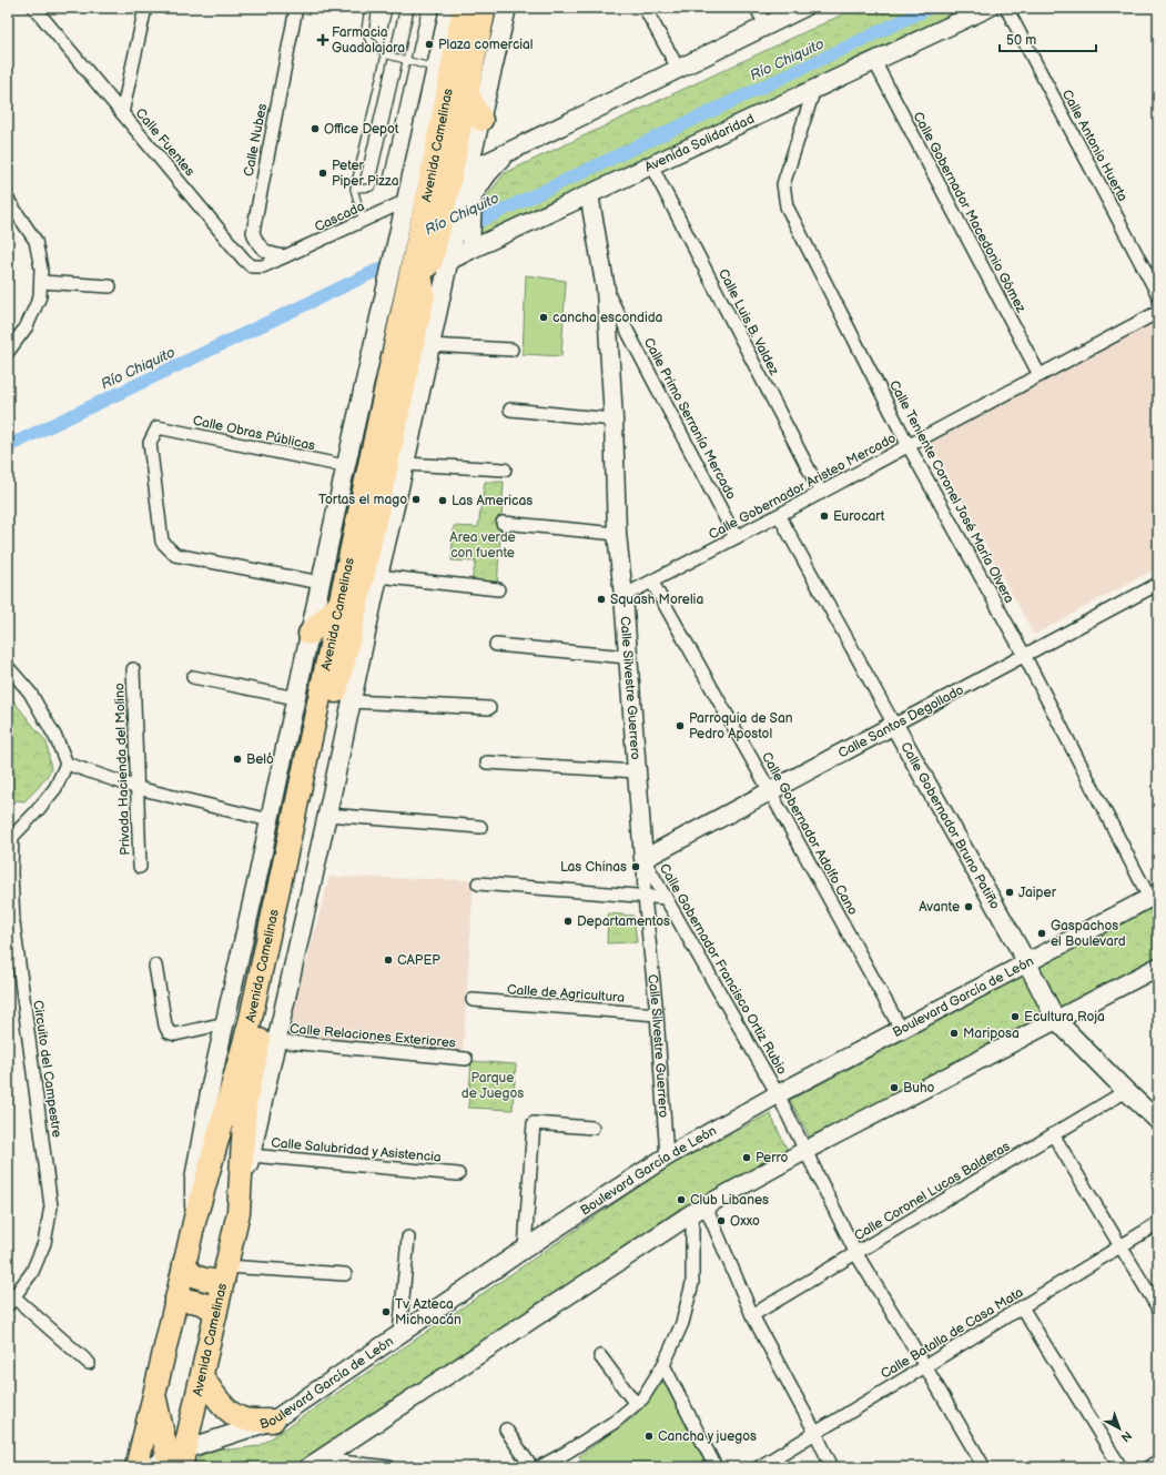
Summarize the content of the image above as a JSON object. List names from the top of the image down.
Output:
{
  "streets": {
    "highway": ["Avenida Camelinas"],
    "street": [
      "Calle Nubes",
      "Calle Fuentes",
      "Avenida Solidaridad",
      "Calle Antonio Huerta",
      "Calle Gobernador Macedonio Gómez",
      "Cascada",
      "Calle Luis B. Valdez",
      "Calle Primo Serranía Mercado",
      "Calle Obras Públicas",
      "Calle Gobernador Aristeo Mercado",
      "Calle Teniente Coronel José María Olvera",
      "Calle Silvestre Guerrero",
      "Calle Santos Degollado",
      "Privada Hacienda del Molino",
      "Calle Gobernador Bruno Patiño",
      "Calle Gobernador Adolfo Cano",
      "Calle Gobernador Francisco Ortiz Rubio",
      "Calle de Agricultura",
      "Boulevard García de León",
      "Calle Relaciones Exteriores",
      "Circuito del Campestre",
      "Calle Salubridad y Asistencia",
      "Calle Coronel Lucas Balderas",
      "Calle Batalla de Casa Mata"
    ]
  },
  "crossings": [
    ["Calle Nubes", "Calle Fuentes"],
    ["Calle Nubes", "Cascada"],
    ["Calle Fuentes", "Cascada"],
    ["Avenida Solidaridad", "Avenida Camelinas"],
    ["Avenida Solidaridad", "Calle Gobernador Macedonio Gómez"],
    ["Avenida Solidaridad", "Calle Luis B. Valdez"],
    ["Avenida Solidaridad", "Calle Teniente Coronel José María Olvera"],
    ["Avenida Solidaridad", "Calle Silvestre Guerrero"],
    ["Avenida Camelinas", "Cascada"],
    ["Avenida Camelinas", "Calle Obras Públicas"],
    ["Avenida Camelinas", "Boulevard García de León"],
    ["Avenida Camelinas", "Calle Relaciones Exteriores"],
    ["Avenida Camelinas", "Calle Salubridad y Asistencia"],
    ["Calle Gobernador Macedonio Gómez", "Calle Gobernador Aristeo Mercado"],
    ["Calle Luis B. Valdez", "Calle Gobernador Aristeo Mercado"],
    ["Calle Primo Serranía Mercado", "Calle Gobernador Aristeo Mercado"],
    ["Calle Primo Serranía Mercado", "Calle Silvestre Guerrero"],
    ["Calle Gobernador Aristeo Mercado", "Calle Teniente Coronel José María Olvera"],
    ["Calle Gobernador Aristeo Mercado", "Calle Silvestre Guerrero"],
    ["Calle Gobernador Aristeo Mercado", "Calle Gobernador Bruno Patiño"],
    ["Calle Gobernador Aristeo Mercado", "Calle Gobernador Adolfo Cano"],
    ["Calle Teniente Coronel José María Olvera", "Calle Santos Degollado"],
    ["Calle Teniente Coronel José María Olvera", "Boulevard García de León"],
    ["Calle Silvestre Guerrero", "Calle Santos Degollado"],
    ["Calle Silvestre Guerrero", "Calle Gobernador Francisco Ortiz Rubio"],
    ["Calle Silvestre Guerrero", "Calle de Agricultura"],
    ["Calle Silvestre Guerrero", "Boulevard García de León"],
    ["Calle Santos Degollado", "Calle Gobernador Bruno Patiño"],
    ["Calle Santos Degollado", "Calle Gobernador Adolfo Cano"],
    ["Calle Santos Degollado", "Calle Gobernador Francisco Ortiz Rubio"],
    ["Calle Gobernador Bruno Patiño", "Boulevard García de León"],
    ["Calle Gobernador Bruno Patiño", "Calle Coronel Lucas Balderas"],
    ["Calle Gobernador Adolfo Cano", "Boulevard García de León"],
    ["Calle Gobernador Francisco Ortiz Rubio", "Boulevard García de León"],
    ["Calle Gobernador Francisco Ortiz Rubio", "Calle Coronel Lucas Balderas"],
    ["Calle Gobernador Francisco Ortiz Rubio", "Calle Batalla de Casa Mata"]
  ],
  "water": ["Río Chiquito"],
  "parks": ["Area verde con fuente", "Parque de Juegos"],
  "places": {
    "health": ["Farmacia Guadalajara"],
    "other": [
      "Plaza comercial",
      "Office Depot",
      "Peter Piper Pizza",
      "cancha escondida",
      "Tortas el mago",
      "Las Americas",
      "Eurocart",
      "Squash Morelia",
      "Parroquia de San Pedro Apostol",
      "Beló",
      "Las Chinas",
      "Jaiper",
      "Avante",
      "Departamentos",
      "Gaspachos el Boulevard",
      "CAPEP",
      "Ecultura Roja",
      "Mariposa",
      "Buho",
      "Perro",
      "Club Libanes",
      "Oxxo",
      "Tv Azteca Michoacán",
      "Cancha y juegos"
    ]
  },
  "scale_bar": "50 m",
  "north": "bottom right"
}
